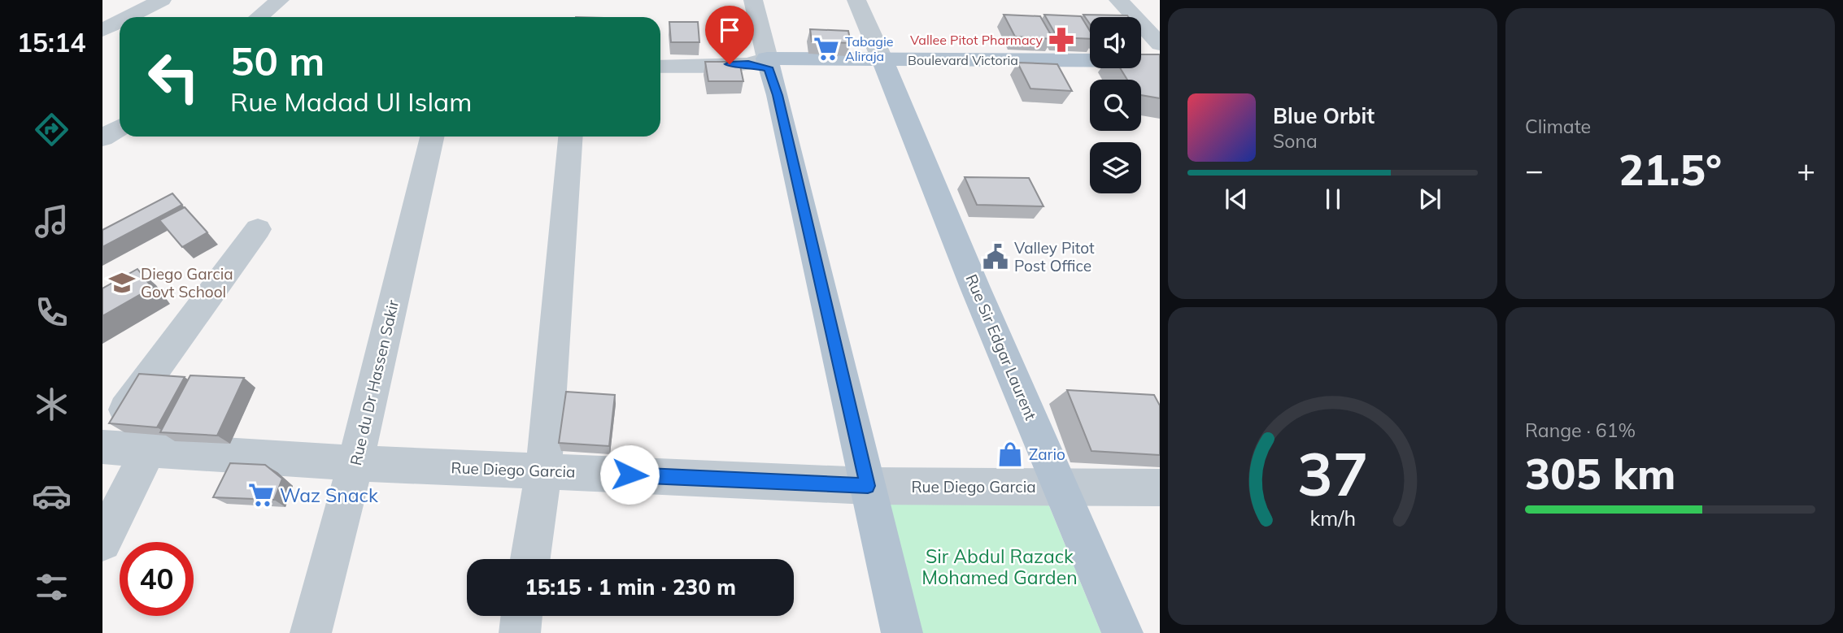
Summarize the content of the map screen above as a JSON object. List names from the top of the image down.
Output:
{
  "streets": {
    "main road": ["Boulevard Victoria", "Rue Sir Edgar Laurent"],
    "street": ["Rue du Dr Hassen Sakir", "Rue Diego Garcia"]
  },
  "crossings": [
    ["Boulevard Victoria", "Rue Sir Edgar Laurent"],
    ["Rue Sir Edgar Laurent", "Rue Diego Garcia"],
    ["Rue du Dr Hassen Sakir", "Rue Diego Garcia"]
  ],
  "parks": ["Sir Abdul Razack Mohamed Garden"],
  "places": {
    "pharmacy": ["Vallee Pitot Pharmacy"],
    "supermarket": ["Tabagie Aliraja", "Waz Snack"],
    "public building": ["Valley Pitot Post Office"],
    "school or university": ["Diego Garcia Govt School"],
    "shop": ["Zario"]
  },
  "page": {
    "tabs": "15:14",
    "tile": [
      "Climate",
      ["Range · 61%", "305 km"]
    ],
    "turn": ["50 m", "Rue Madad Ul Islam"],
    "song": ["Blue Orbit", "Sona"],
    "heat": ["−", "21.5°", "+"],
    "limit": "40",
    "trip": "15:15 · 1 min · 230 m",
    "gauge": ["37", "km/h"]
  }
}
